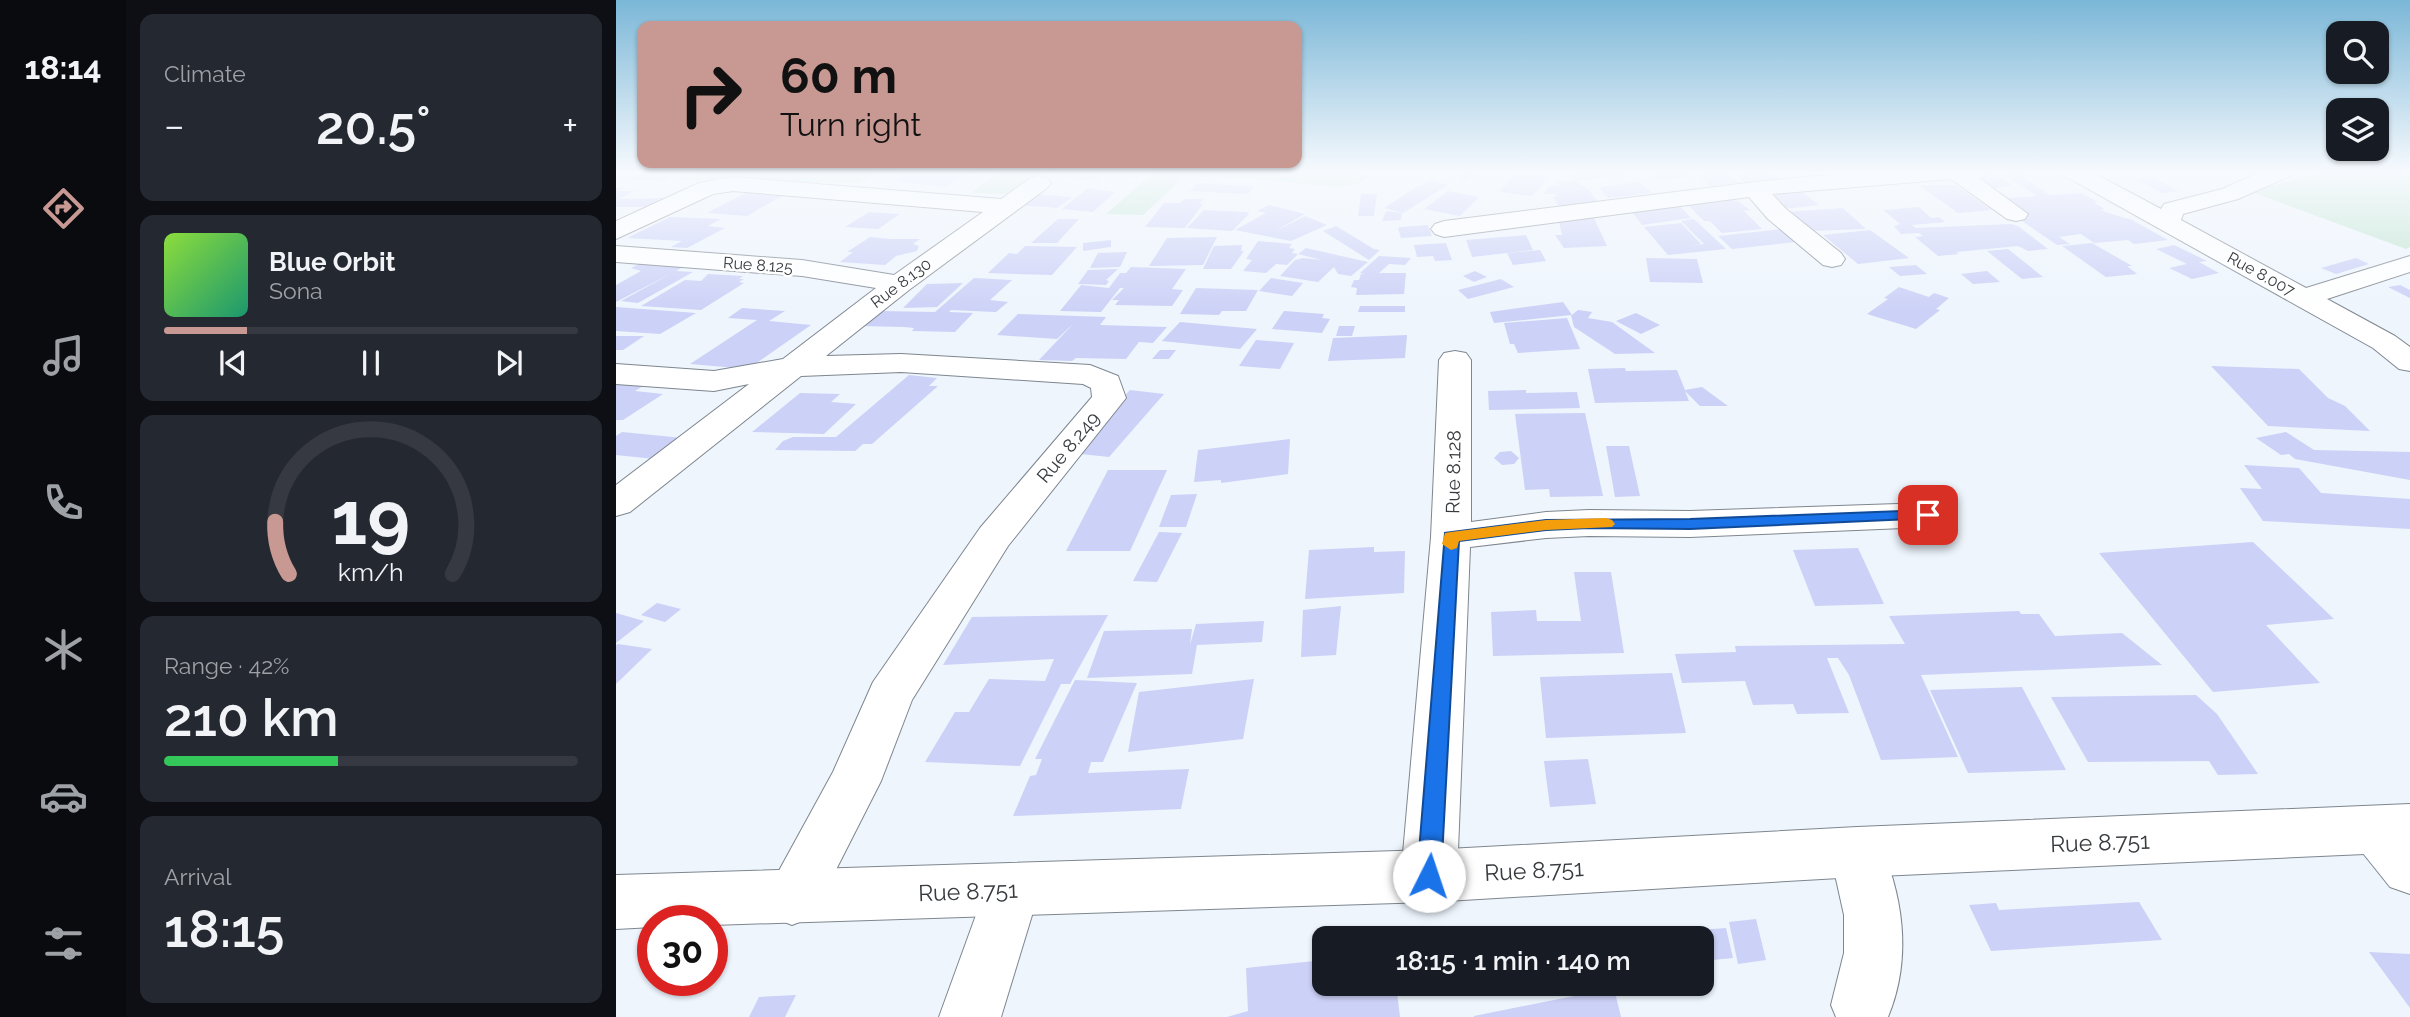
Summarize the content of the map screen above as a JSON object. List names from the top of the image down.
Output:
{
  "streets": {
    "street": [
      "Rue 8.125",
      "Rue 8.007",
      "Rue 8.130",
      "Rue 8.249",
      "Rue 8.128",
      "Rue 8.751"
    ]
  },
  "crossings": [
    ["Rue 8.125", "Rue 8.130"],
    ["Rue 8.130", "Rue 8.249"],
    ["Rue 8.249", "Rue 8.751"],
    ["Rue 8.128", "Rue 8.751"]
  ],
  "page": {
    "tabs": "18:14",
    "tile": [
      "Climate",
      ["Range · 42%", "210 km"],
      ["Arrival", "18:15"]
    ],
    "turn": ["60 m", "Turn right"],
    "heat": ["−", "20.5°", "+"],
    "song": ["Blue Orbit", "Sona"],
    "limit": "30",
    "trip": "18:15 · 1 min · 140 m",
    "gauge": ["19", "km/h"]
  }
}
